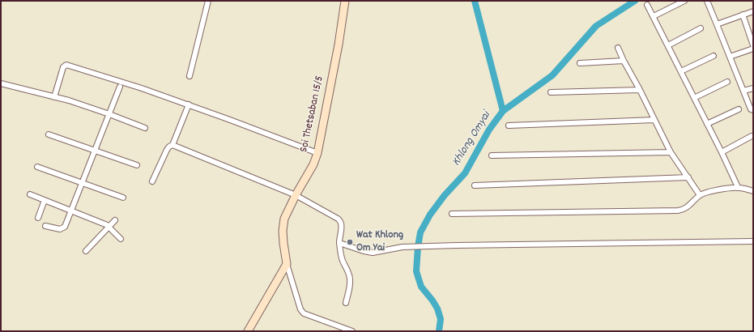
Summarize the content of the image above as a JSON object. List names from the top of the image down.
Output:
{
  "streets": {
    "street": ["Soi Thetsaban 15/5"]
  },
  "water": ["Khlong Omyai"],
  "places": ["Wat Khlong Om Yai"]
}
